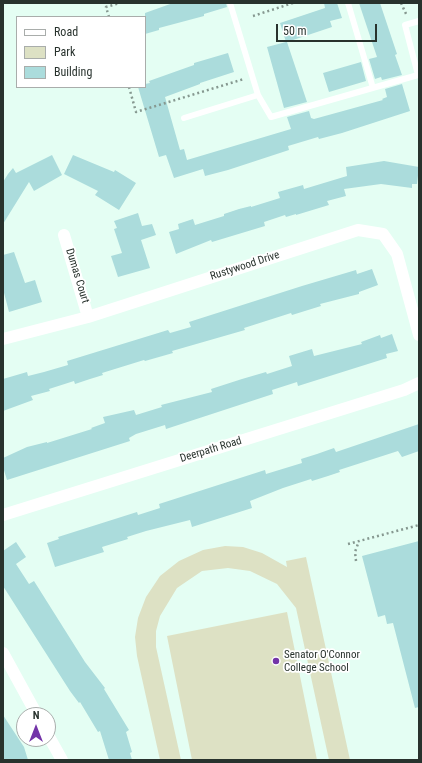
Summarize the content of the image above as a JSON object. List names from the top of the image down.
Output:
{
  "streets": {
    "street": ["Rustywood Drive", "Dumas Court", "Deerpath Road"]
  },
  "crossings": [
    ["Rustywood Drive", "Dumas Court"]
  ],
  "places": ["Senator O'Connor College School"],
  "legend": ["Road", "Park", "Building"],
  "scale_bar": "50 m",
  "north": "top"
}
